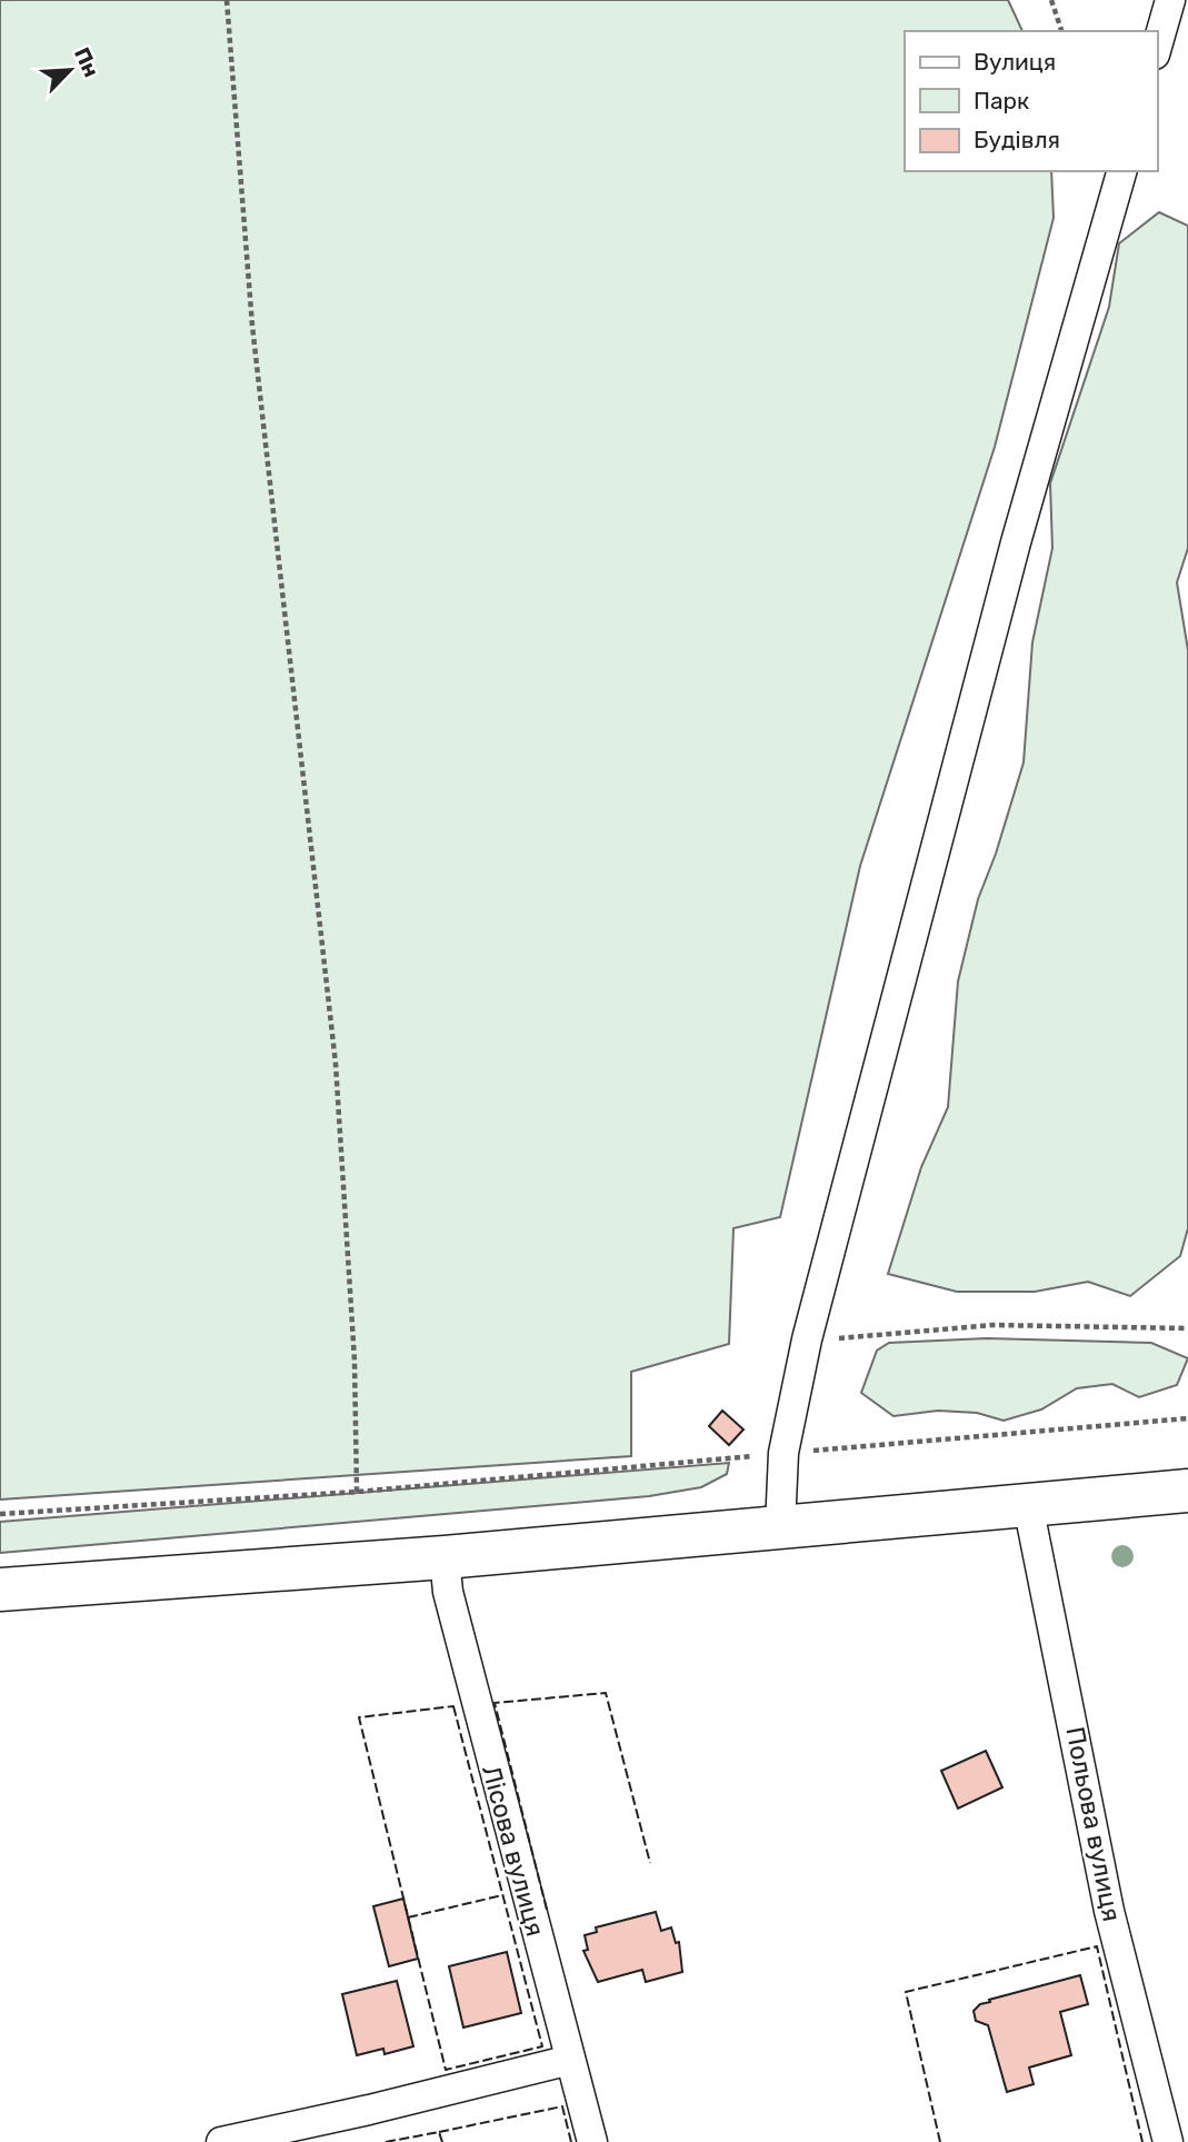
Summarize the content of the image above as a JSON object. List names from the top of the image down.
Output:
{
  "streets": {
    "street": ["Польова вулиця", "Лісова вулиця"]
  },
  "legend": ["Вулиця", "Парк", "Будівля"],
  "north": "top right"
}
